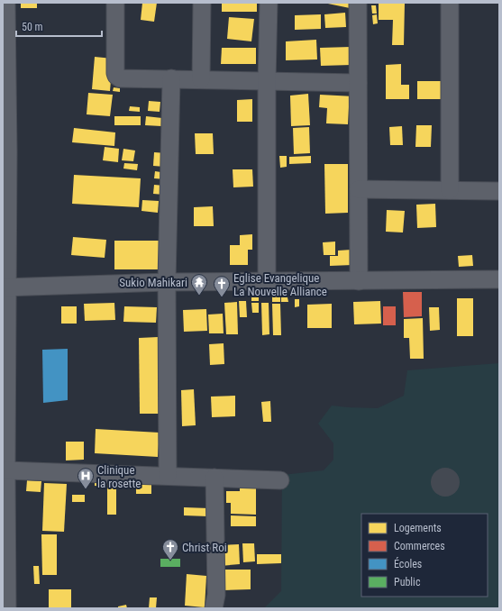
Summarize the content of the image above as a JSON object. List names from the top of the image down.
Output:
{
  "places": {
    "temple": ["Sukio Mahikari"],
    "church": ["Eglise Evangelique La Nouvelle Alliance", "Christ Roi"],
    "hospital": ["Clinique la rosette"]
  },
  "legend": [
    "Logements",
    "Commerces",
    "Écoles",
    "Public"
  ],
  "scale_bar": "50 m"
}
